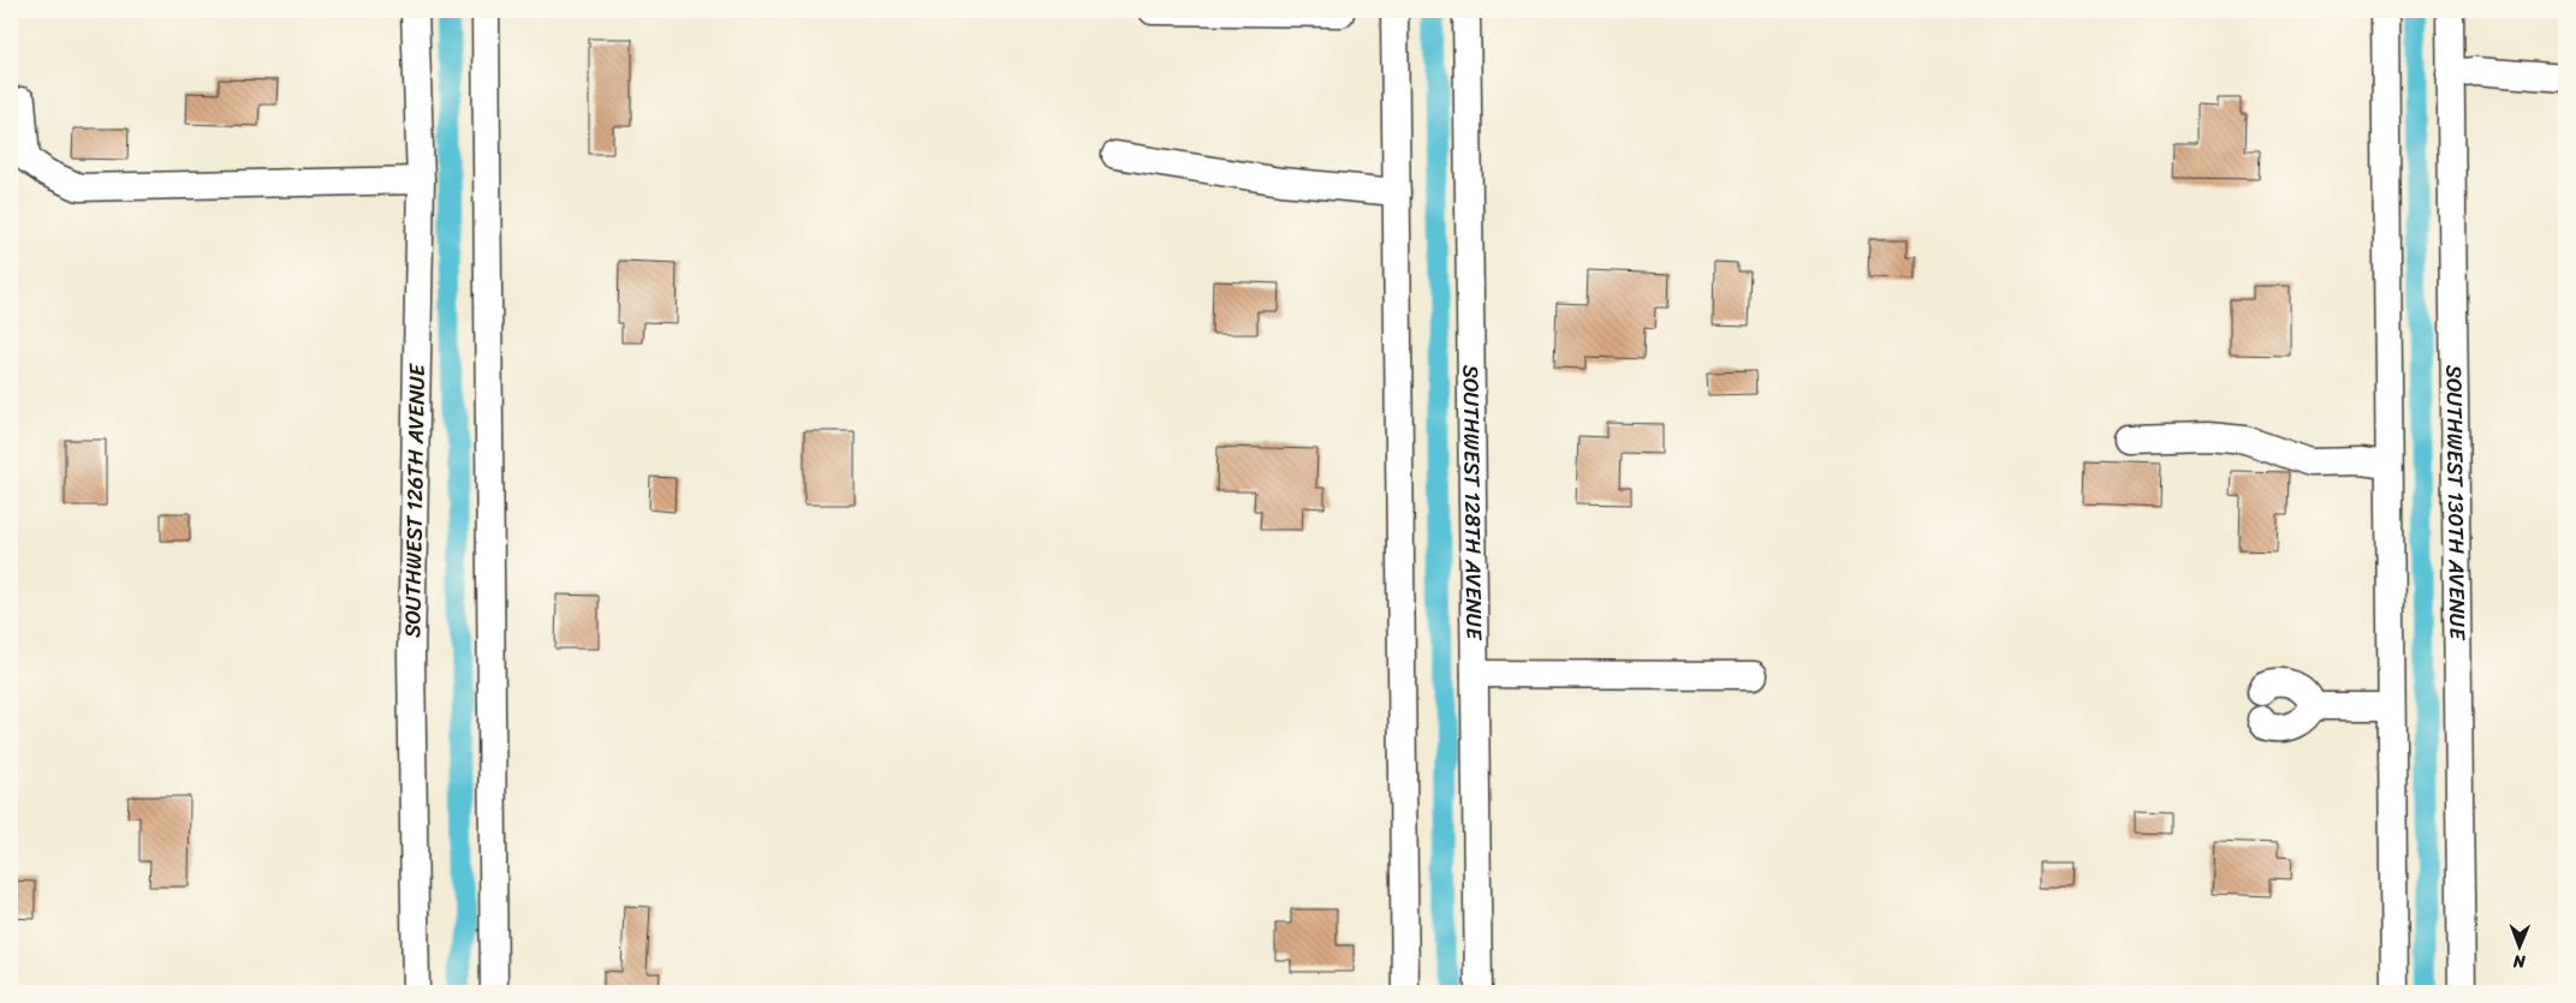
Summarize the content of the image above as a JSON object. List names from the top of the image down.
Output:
{
  "streets": {
    "street": ["SOUTHWEST 126TH AVENUE", "SOUTHWEST 128TH AVENUE", "SOUTHWEST 130TH AVENUE"]
  },
  "north": "bottom"
}
